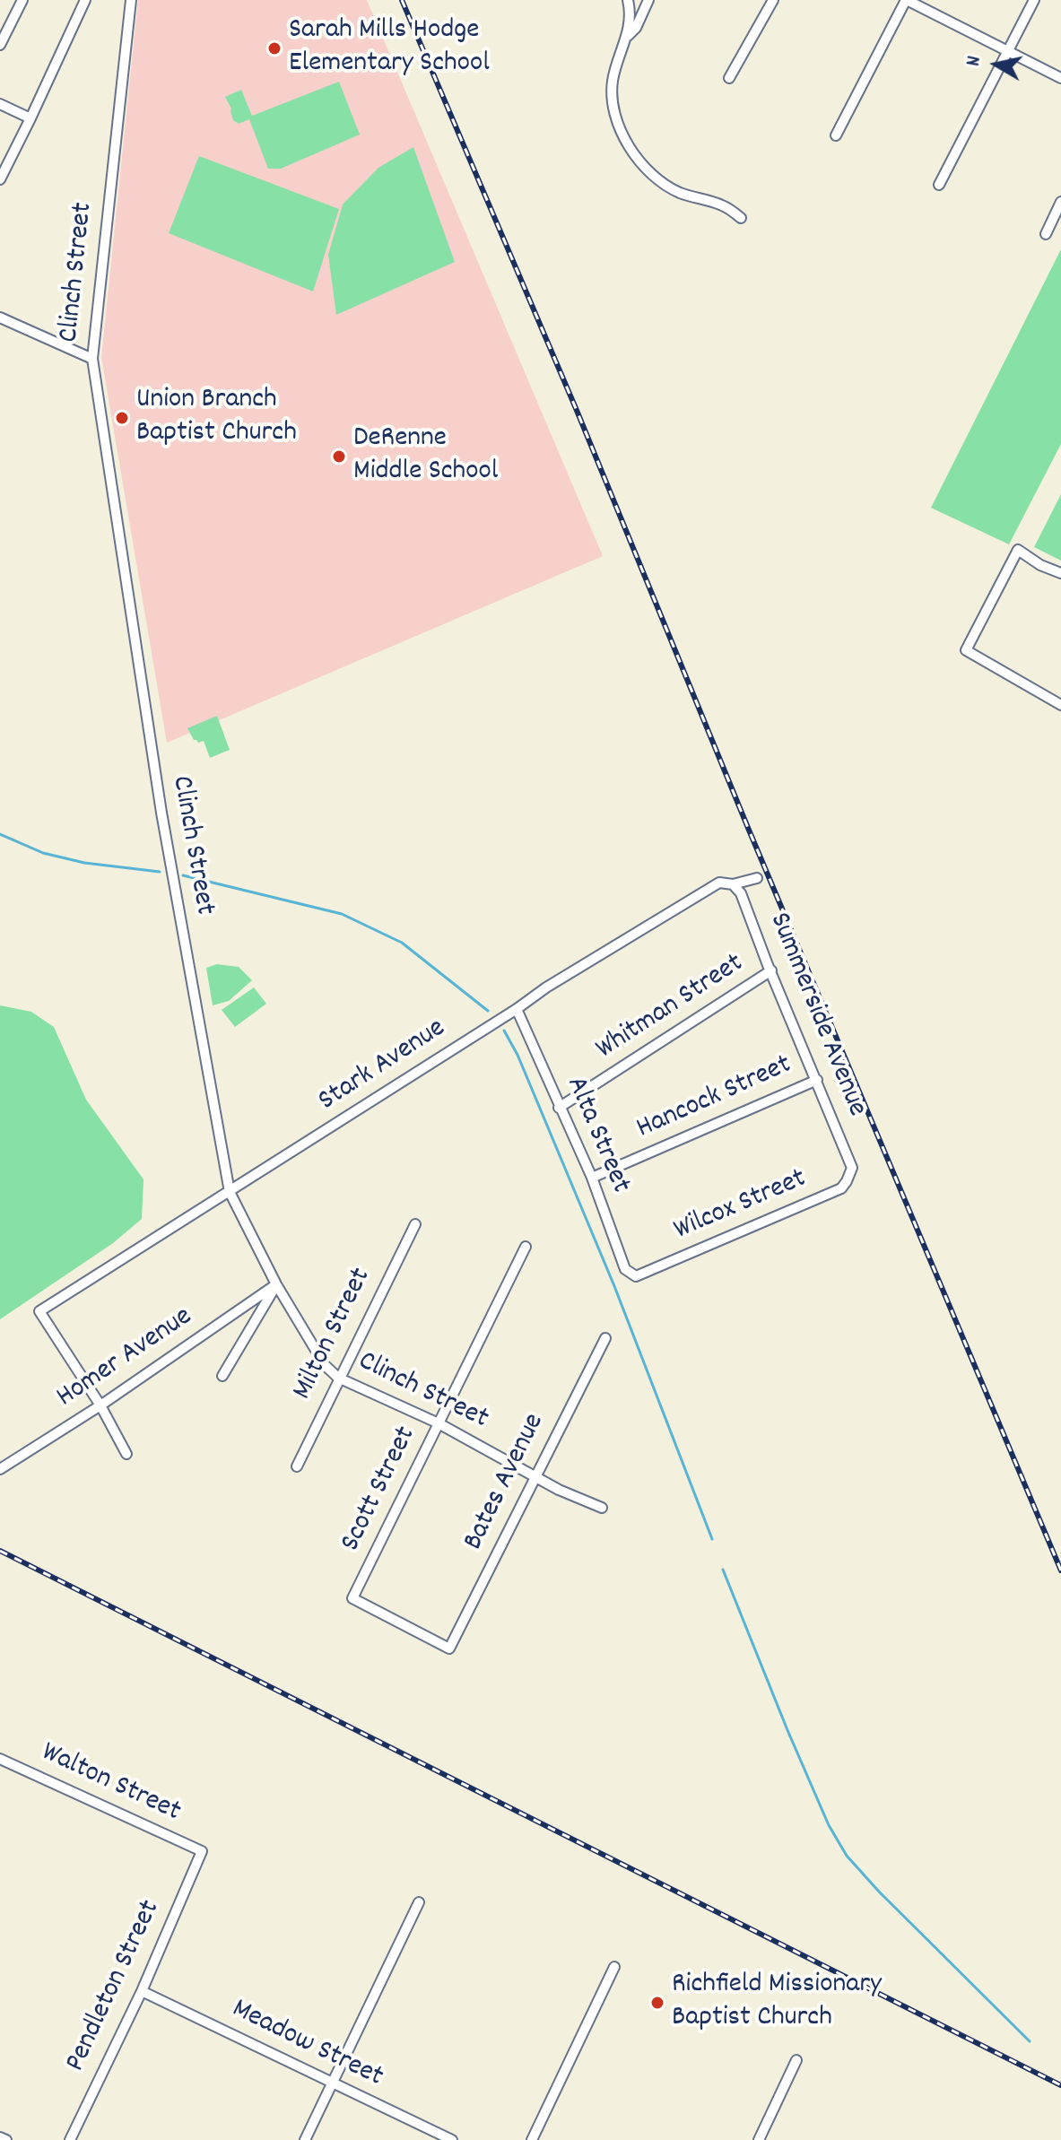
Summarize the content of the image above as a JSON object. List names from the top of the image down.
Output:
{
  "streets": {
    "street": [
      "Clinch Street",
      "Whitman Street",
      "Summerside Avenue",
      "Stark Avenue",
      "Hancock Street",
      "Alta Street",
      "Wilcox Street",
      "Milton Street",
      "Homer Avenue",
      "Bates Avenue",
      "Scott Street",
      "Walton Street",
      "Pendleton Street",
      "Meadow Street"
    ]
  },
  "crossings": [
    ["Clinch Street", "Stark Avenue"],
    ["Clinch Street", "Milton Street"],
    ["Clinch Street", "Homer Avenue"],
    ["Clinch Street", "Bates Avenue"],
    ["Clinch Street", "Scott Street"],
    ["Whitman Street", "Summerside Avenue"],
    ["Whitman Street", "Alta Street"],
    ["Summerside Avenue", "Stark Avenue"],
    ["Summerside Avenue", "Hancock Street"],
    ["Summerside Avenue", "Wilcox Street"],
    ["Stark Avenue", "Alta Street"],
    ["Stark Avenue", "Homer Avenue"],
    ["Hancock Street", "Alta Street"],
    ["Alta Street", "Wilcox Street"],
    ["Bates Avenue", "Scott Street"],
    ["Walton Street", "Pendleton Street"],
    ["Pendleton Street", "Meadow Street"]
  ],
  "places": [
    "Sarah Mills Hodge Elementary School",
    "Union Branch Baptist Church",
    "DeRenne Middle School",
    "Richfield Missionary Baptist Church"
  ],
  "north": "left"
}
